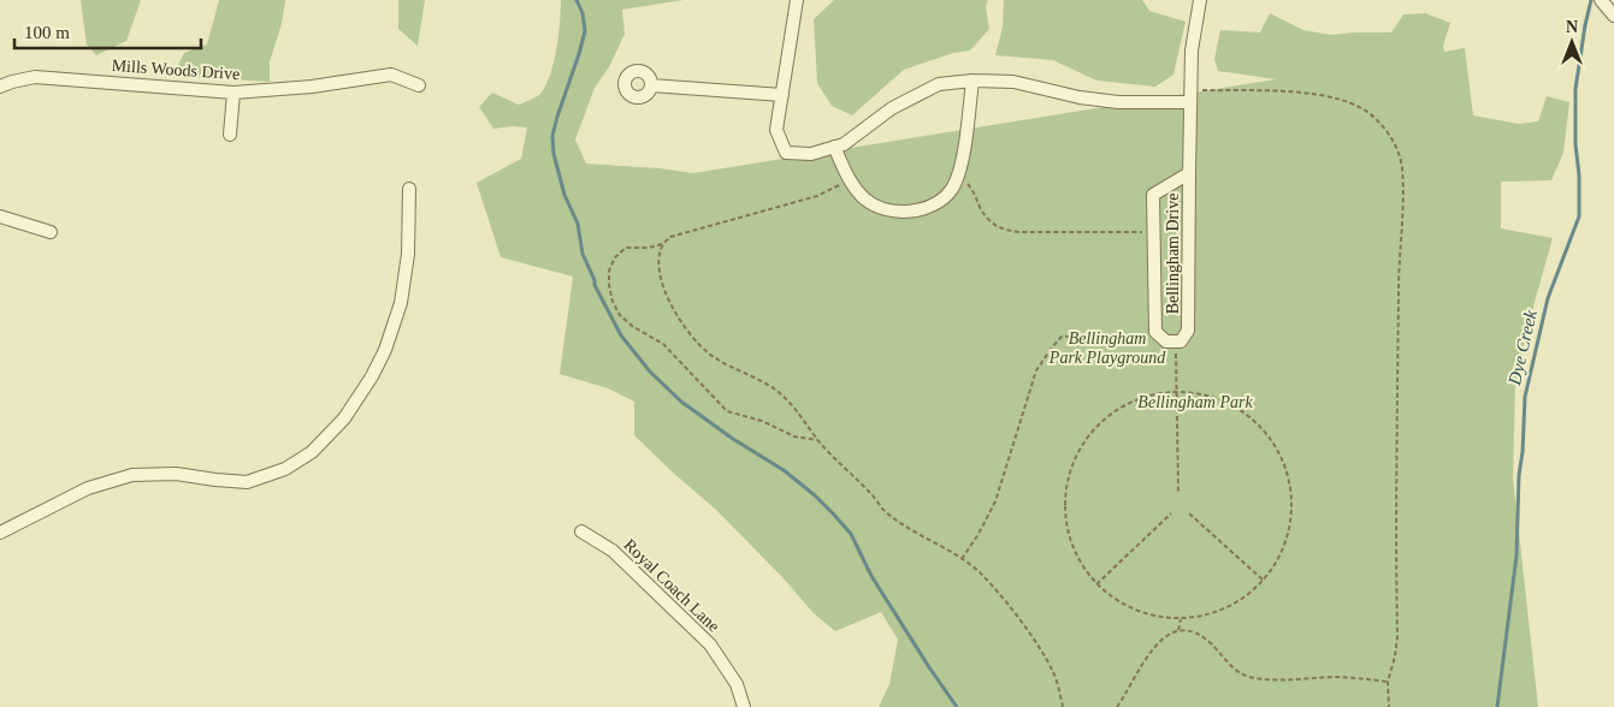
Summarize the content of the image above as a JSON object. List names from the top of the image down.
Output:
{
  "streets": {
    "street": ["Mills Woods Drive", "Bellingham Drive", "Royal Coach Lane"]
  },
  "water": ["Dye Creek"],
  "parks": ["Bellingham Park Playground", "Bellingham Park"],
  "scale_bar": "100 m",
  "north": "top"
}
